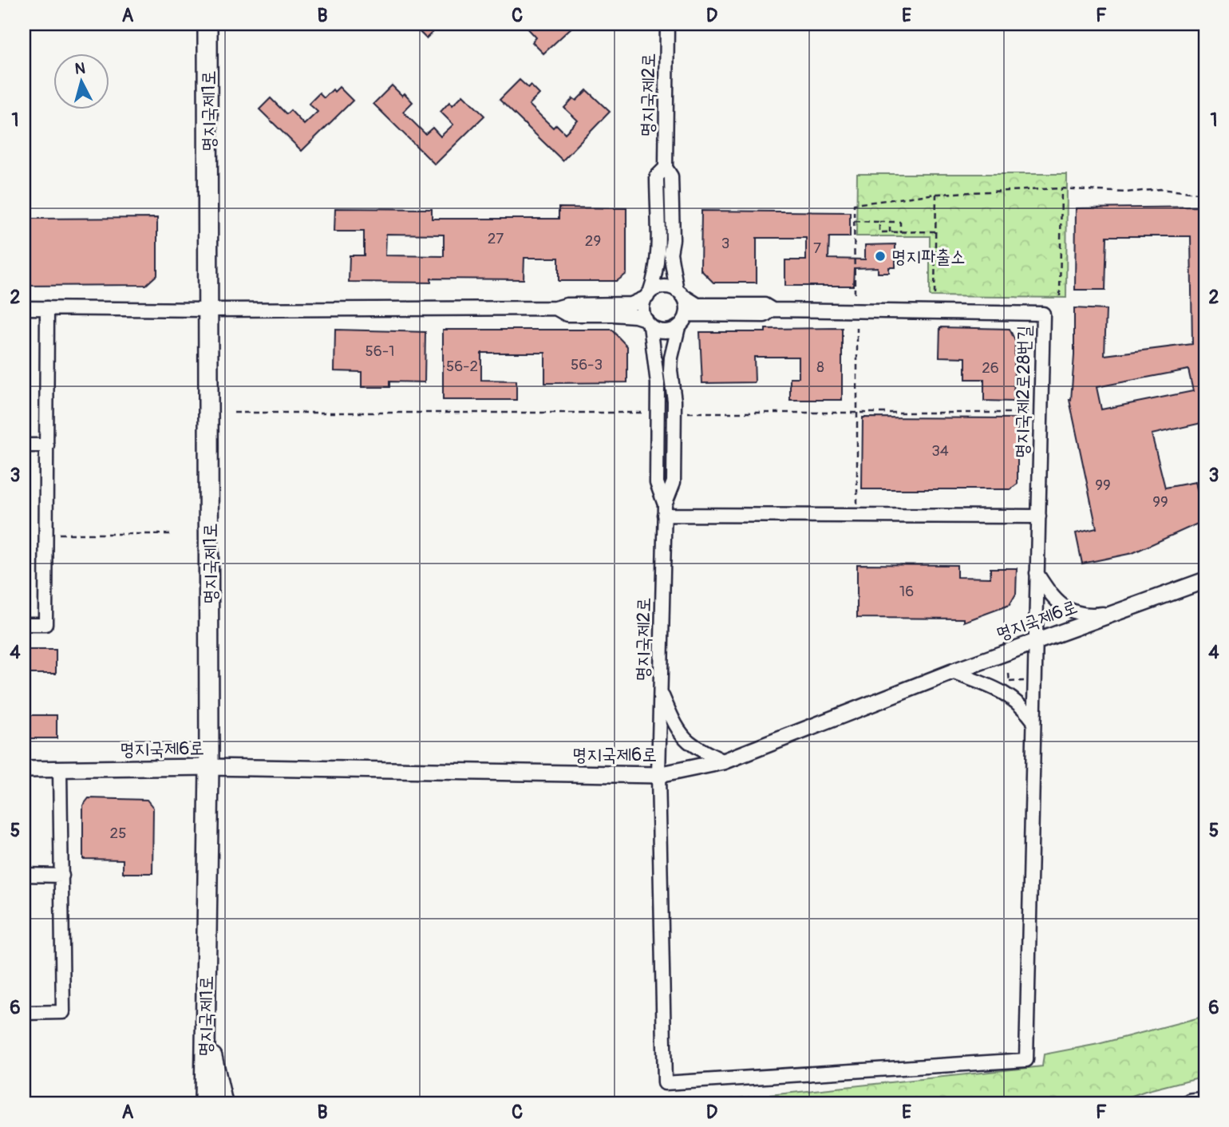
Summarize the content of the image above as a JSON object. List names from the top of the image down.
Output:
{
  "streets": {
    "main road": ["명지국제1로"],
    "street": ["명지국제2로", "명지국제2로28번길", "명지국제6로"]
  },
  "crossings": [
    ["명지국제2로", "명지국제2로28번길"],
    ["명지국제2로", "명지국제6로"],
    ["명지국제1로", "명지국제6로"],
    ["명지국제2로28번길", "명지국제6로"]
  ],
  "places": ["명지파출소"],
  "house_numbers": [
    "27",
    "29",
    "3",
    "7",
    "56-1",
    "56-3",
    "56-2",
    "8",
    "26",
    "34",
    "99",
    "99",
    "16",
    "25"
  ],
  "north": "top",
  "grid": {
    "columns": [
      "A",
      "B",
      "C",
      "D",
      "E",
      "F"
    ],
    "rows": [
      "1",
      "2",
      "3",
      "4",
      "5",
      "6"
    ]
  }
}
